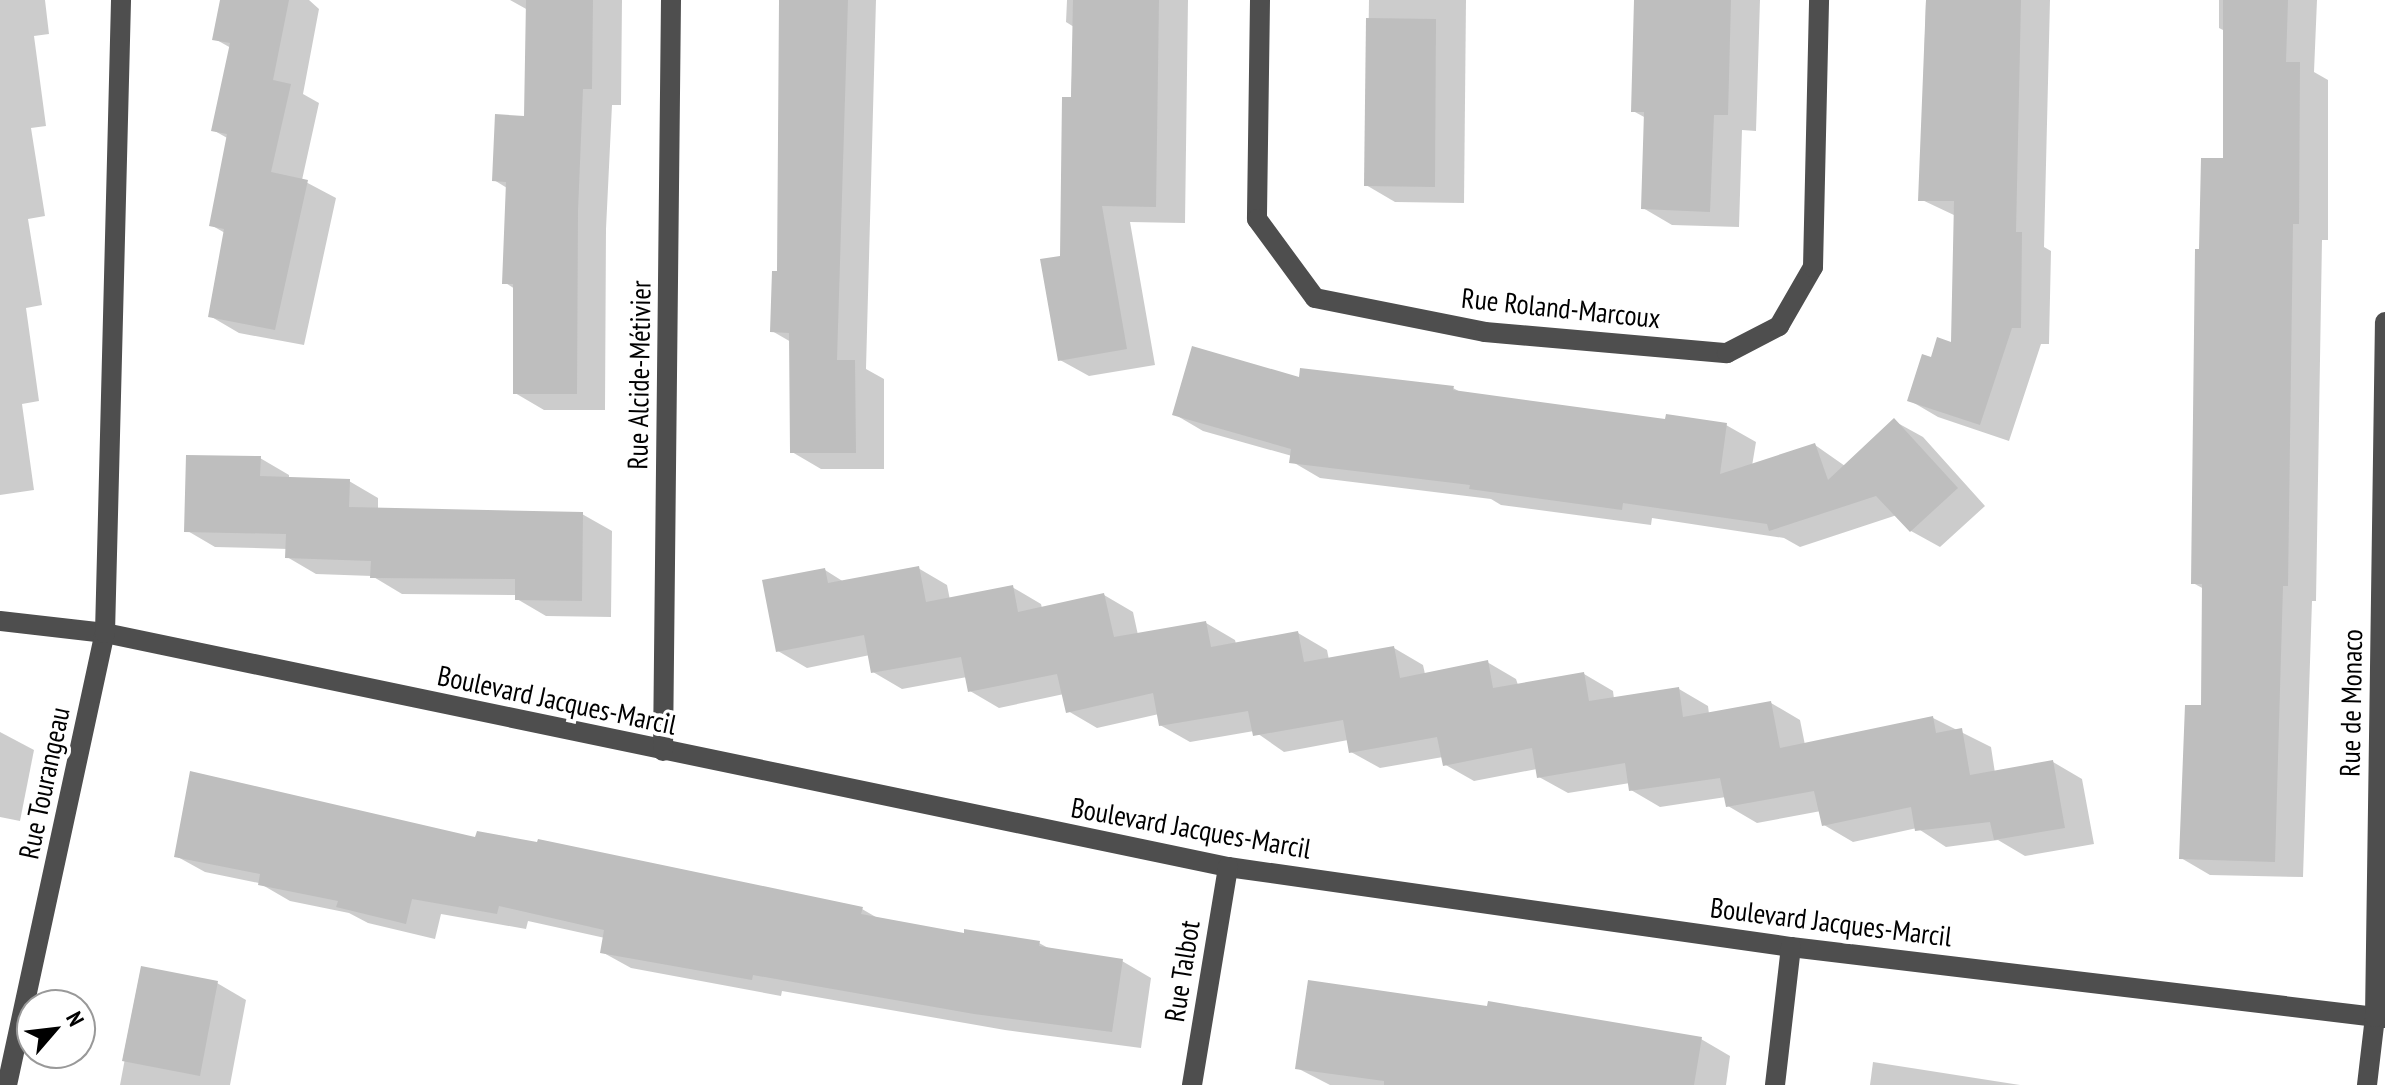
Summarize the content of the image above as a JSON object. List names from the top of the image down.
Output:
{
  "streets": {
    "street": [
      "Rue Roland-Marcoux",
      "Rue Alcide-Métivier",
      "Boulevard Jacques-Marcil",
      "Rue de Monaco",
      "Rue Tourangeau",
      "Rue Talbot"
    ]
  },
  "crossings": [
    ["Rue Alcide-Métivier", "Boulevard Jacques-Marcil"],
    ["Boulevard Jacques-Marcil", "Rue de Monaco"],
    ["Boulevard Jacques-Marcil", "Rue Tourangeau"],
    ["Boulevard Jacques-Marcil", "Rue Talbot"]
  ],
  "north": "top right"
}
